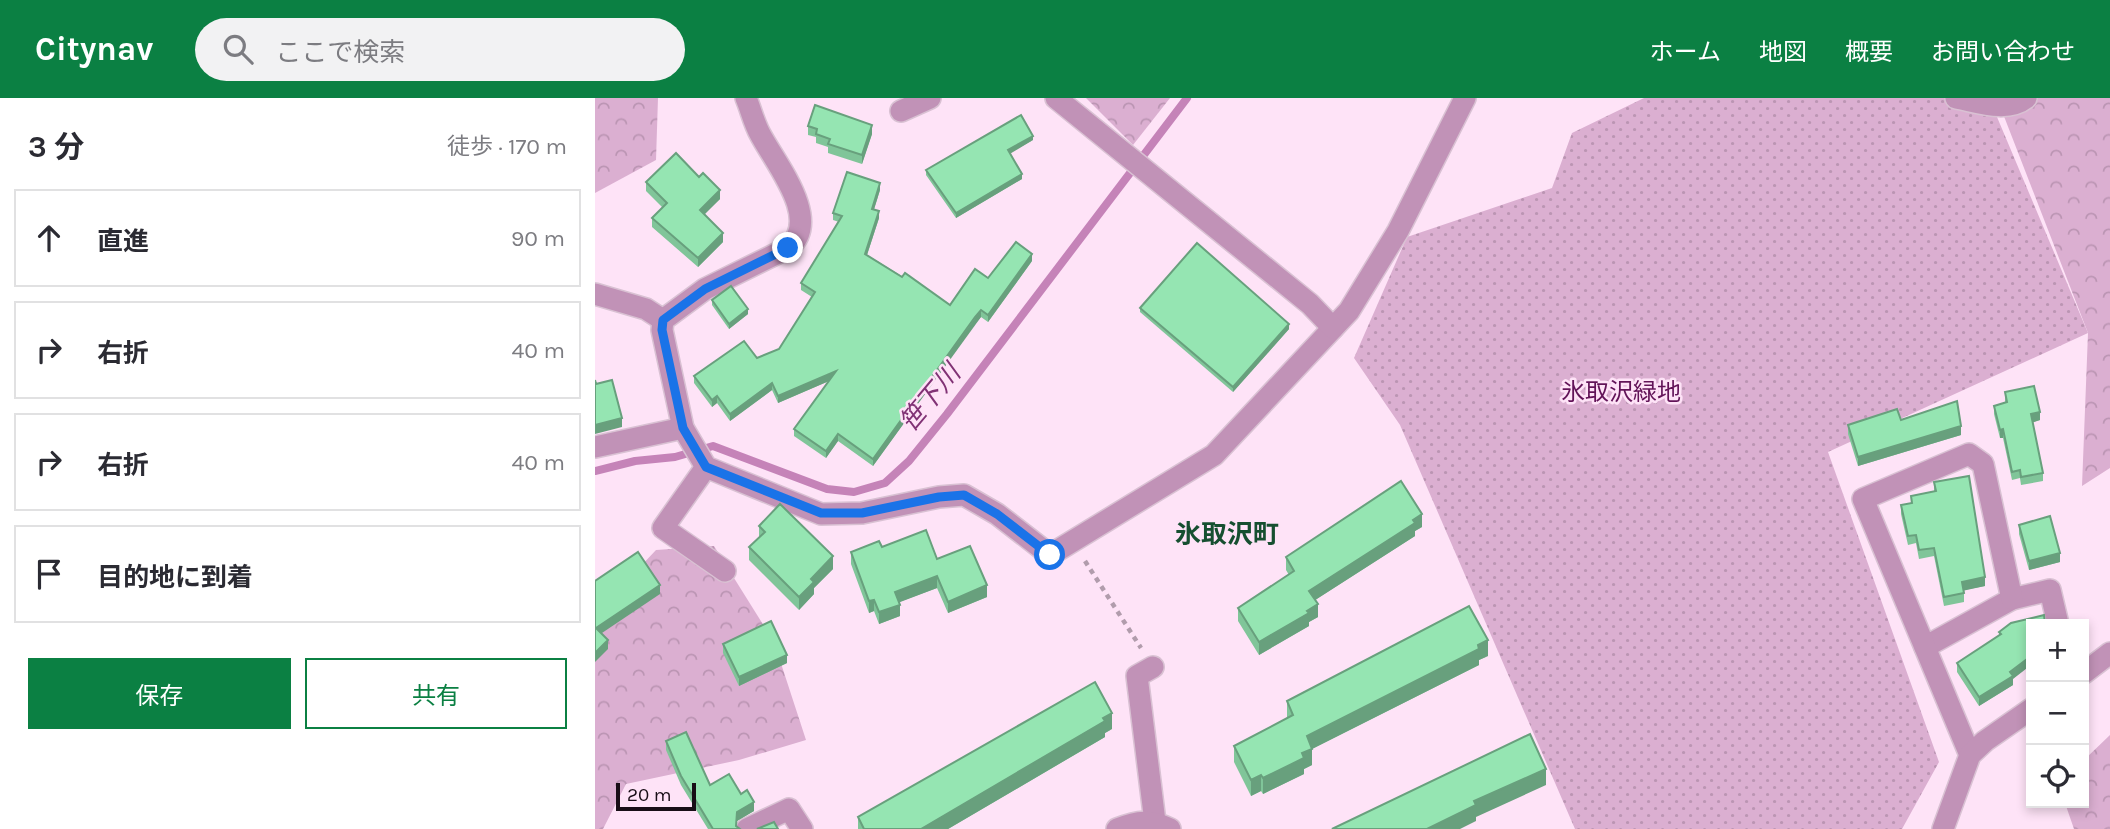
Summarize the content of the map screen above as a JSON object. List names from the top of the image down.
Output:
{
  "districts": ["氷取沢町"],
  "water": ["笹下川"],
  "parks": ["氷取沢緑地"],
  "scale_bar": "20 m",
  "page": {
    "header": "Citynav",
    "search": "ここで検索",
    "nav": [
      "ホーム",
      "地図",
      "概要",
      "お問い合わせ"
    ],
    "heading": ["3 分", "徒歩 · 170 m"],
    "list": [
      ["直進", "90 m"],
      ["右折", "40 m"],
      ["右折", "40 m"],
      "目的地に到着"
    ],
    "map_buttons": ["+", "−"],
    "buttons": ["保存", "共有"],
    "scale": "20 m"
  }
}
